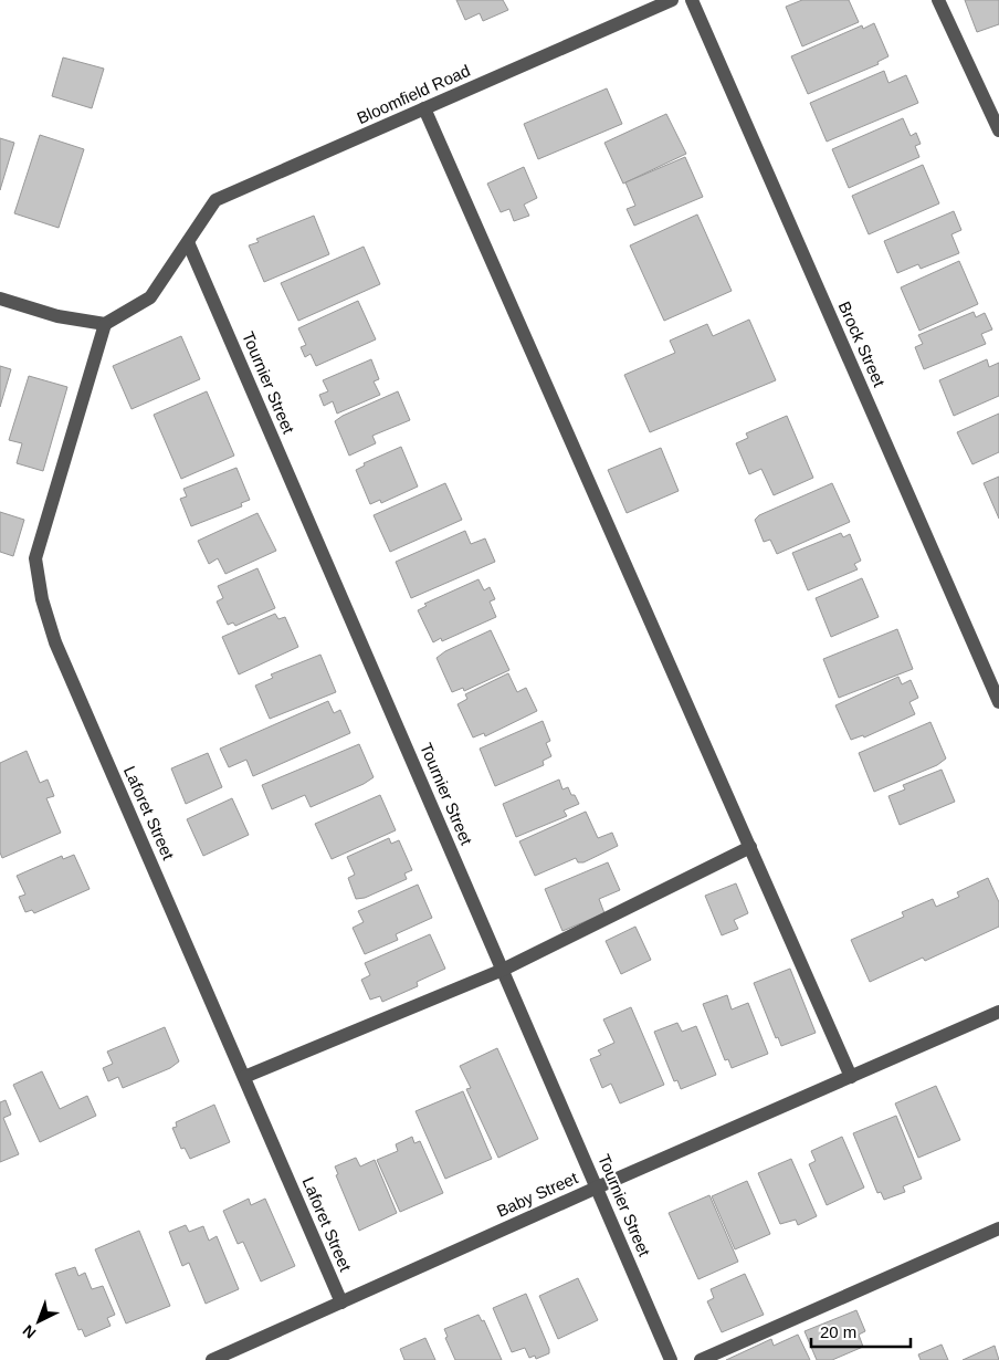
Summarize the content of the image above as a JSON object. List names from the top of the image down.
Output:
{
  "streets": {
    "street": [
      "Bloomfield Road",
      "Brock Street",
      "Tournier Street",
      "Laforet Street",
      "Baby Street"
    ]
  },
  "crossings": [
    ["Bloomfield Road", "Tournier Street"],
    ["Bloomfield Road", "Laforet Street"],
    ["Tournier Street", "Baby Street"],
    ["Laforet Street", "Baby Street"]
  ],
  "scale_bar": "20 m",
  "north": "bottom left"
}
